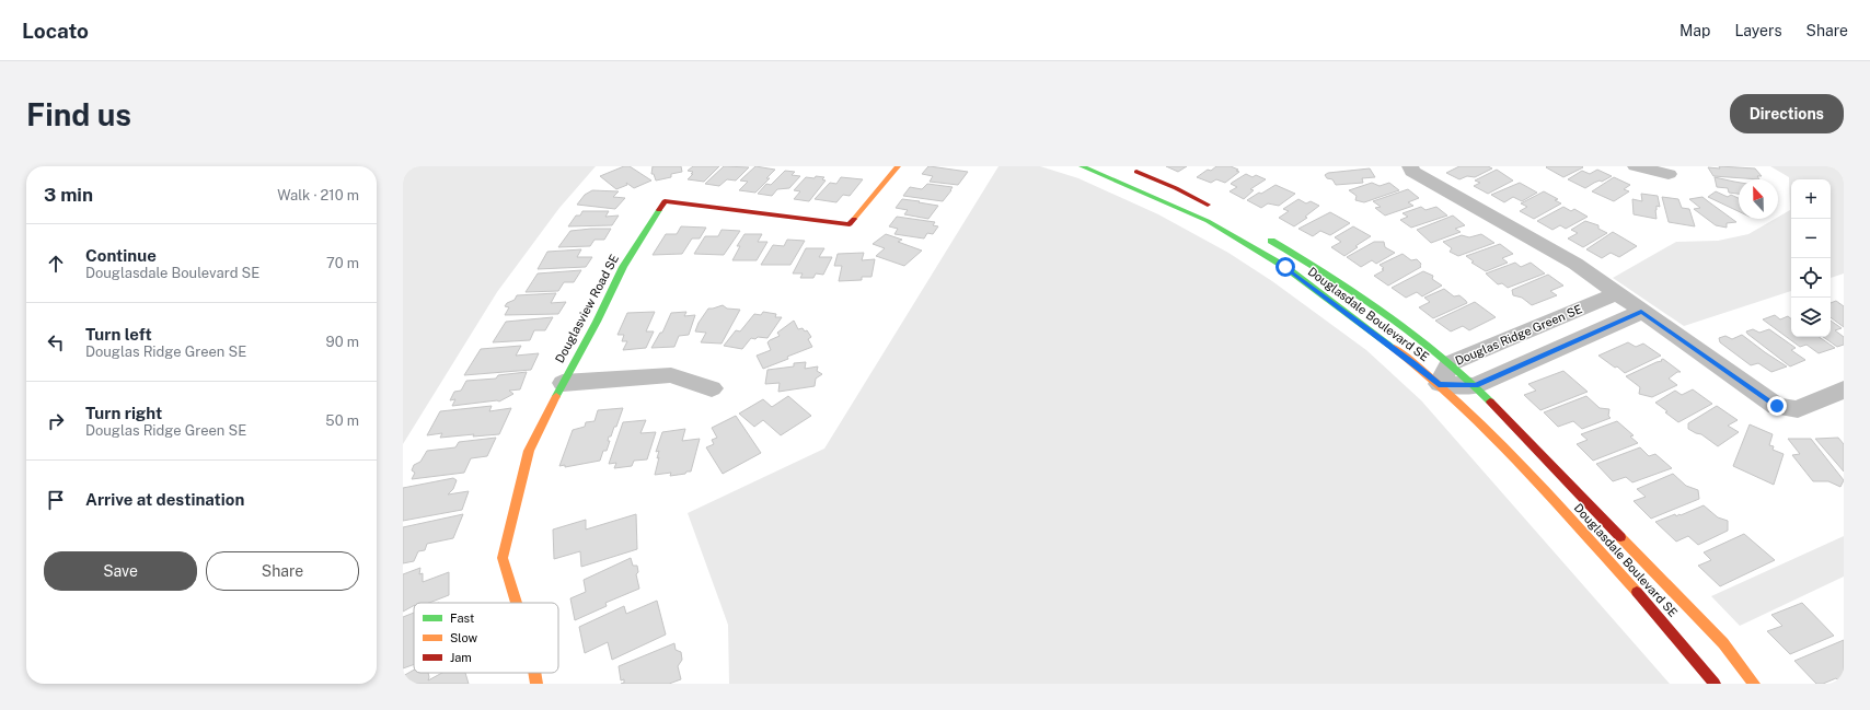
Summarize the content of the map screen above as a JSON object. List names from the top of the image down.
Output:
{
  "streets": {
    "street": ["Douglasview Road SE", "Douglasdale Boulevard SE", "Douglas Ridge Green SE"]
  },
  "crossings": [
    ["Douglasdale Boulevard SE", "Douglas Ridge Green SE"]
  ],
  "legend": ["Fast", "Slow", "Jam"],
  "north": "top",
  "page": {
    "header": "Locato",
    "nav": ["Map", "Layers", "Share"],
    "buttons": [
      "Directions",
      ["Save", "Share"]
    ],
    "title": "Find us",
    "heading": ["3 min", "Walk · 210 m"],
    "map_buttons": ["+", "−"],
    "list": [
      ["Continue", "Douglasdale Boulevard SE", "70 m"],
      ["Turn left", "Douglas Ridge Green SE", "90 m"],
      ["Turn right", "Douglas Ridge Green SE", "50 m"],
      "Arrive at destination"
    ]
  }
}
